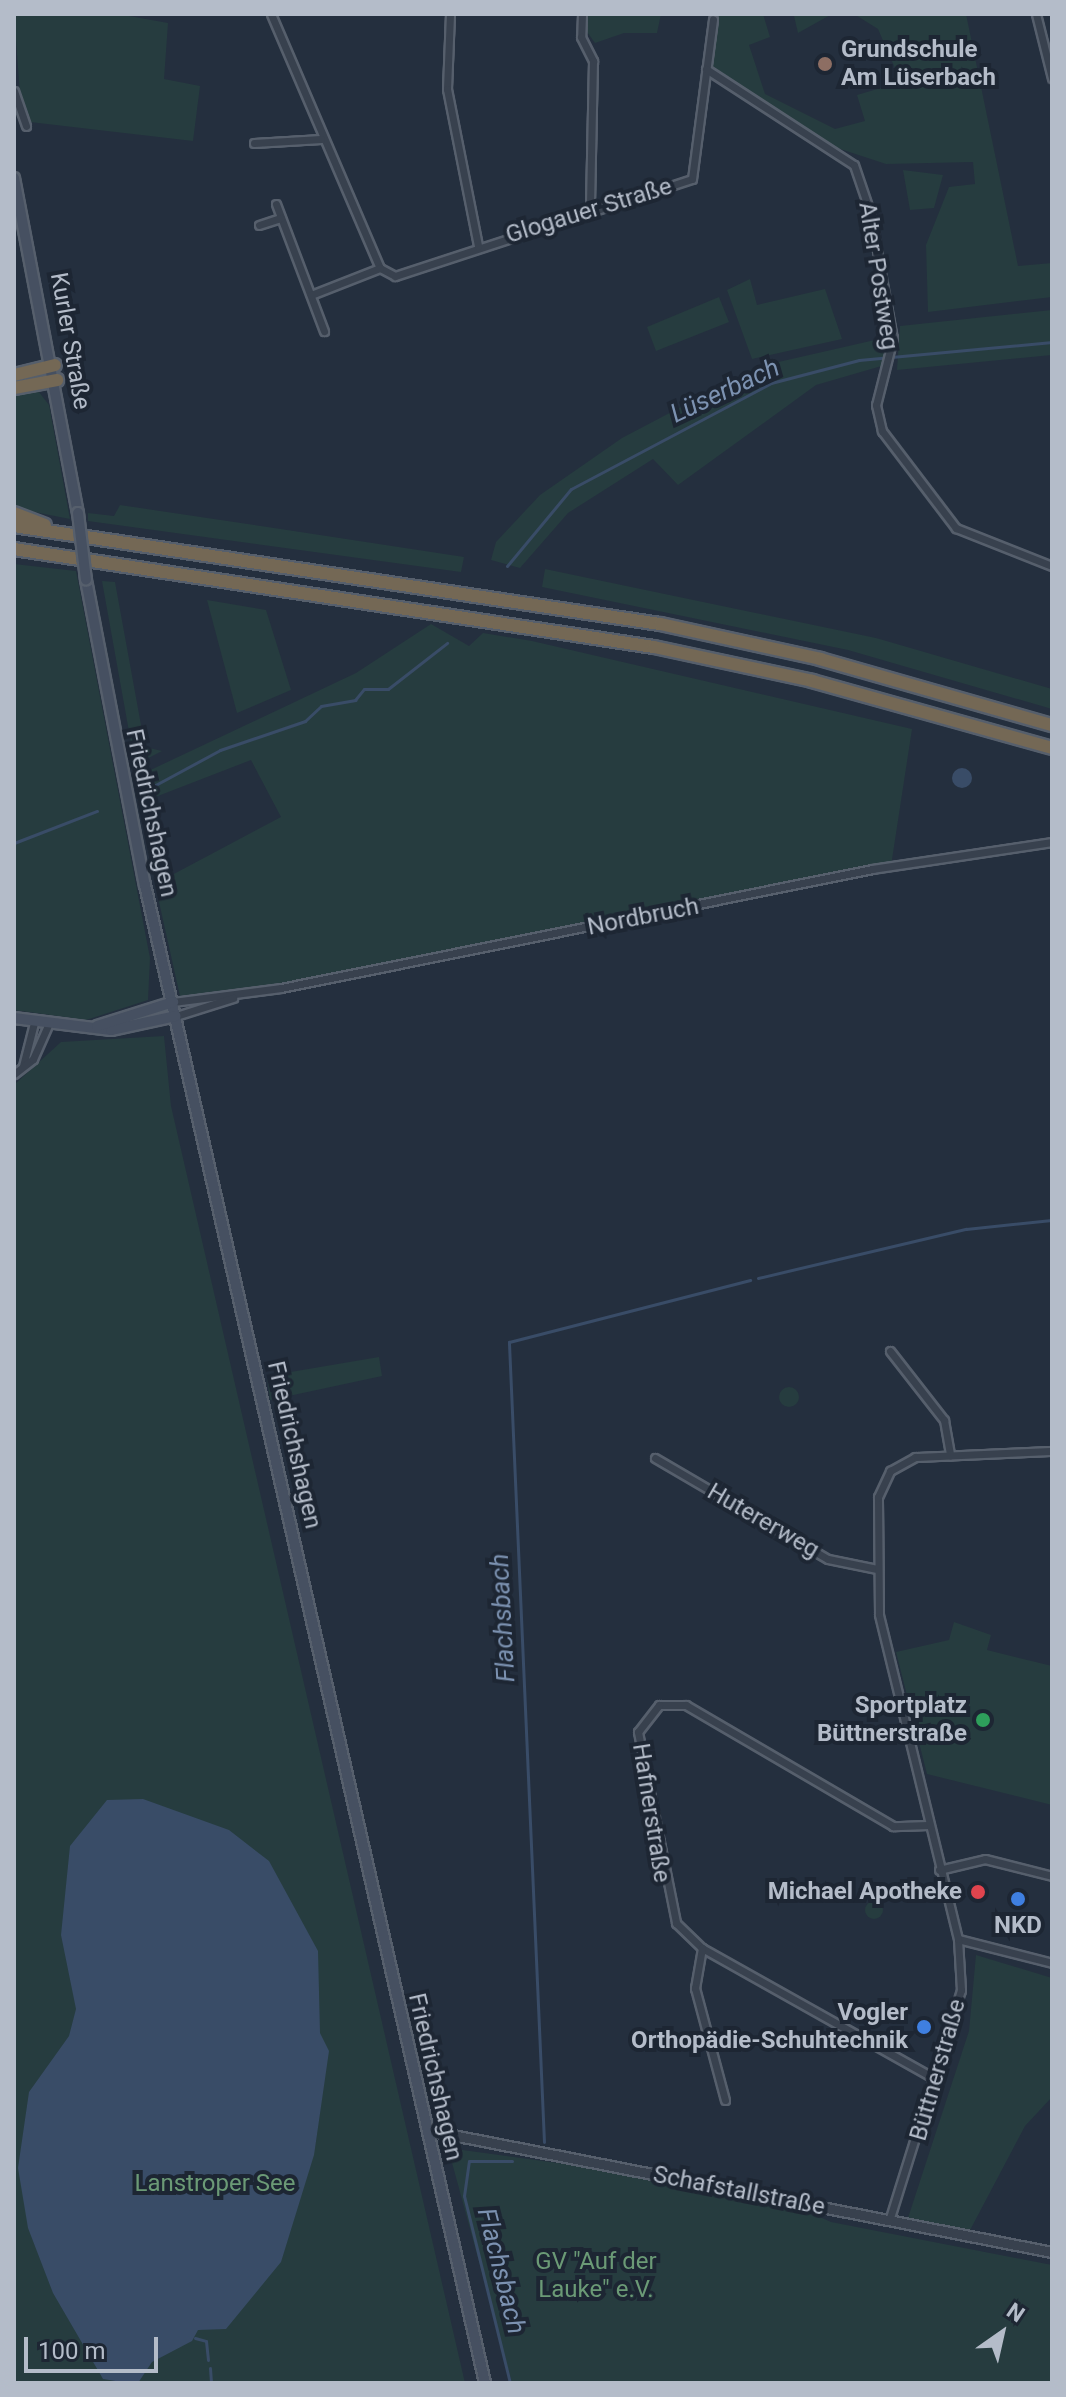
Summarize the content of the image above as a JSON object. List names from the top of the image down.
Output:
{
  "streets": {
    "main road": ["Kurler Straße", "Friedrichshagen"],
    "street": [
      "Glogauer Straße",
      "Alter Postweg",
      "Nordbruch",
      "Hutererweg",
      "Hafnerstraße",
      "Büttnerstraße",
      "Schafstallstraße"
    ]
  },
  "crossings": [
    ["Glogauer Straße", "Alter Postweg"],
    ["Kurler Straße", "Friedrichshagen"],
    ["Friedrichshagen", "Nordbruch"],
    ["Friedrichshagen", "Schafstallstraße"],
    ["Hutererweg", "Büttnerstraße"],
    ["Hafnerstraße", "Büttnerstraße"],
    ["Büttnerstraße", "Schafstallstraße"]
  ],
  "water": ["Lüserbach", "Flachsbach"],
  "parks": ["Lanstroper See", "GV \"Auf der Lauke\" e.V."],
  "places": [
    "Grundschule Am Lüserbach",
    "Sportplatz Büttnerstraße",
    "Michael Apotheke",
    "NKD",
    "Vogler Orthopädie-Schuhtechnik"
  ],
  "scale_bar": "100 m",
  "north": "top right"
}
